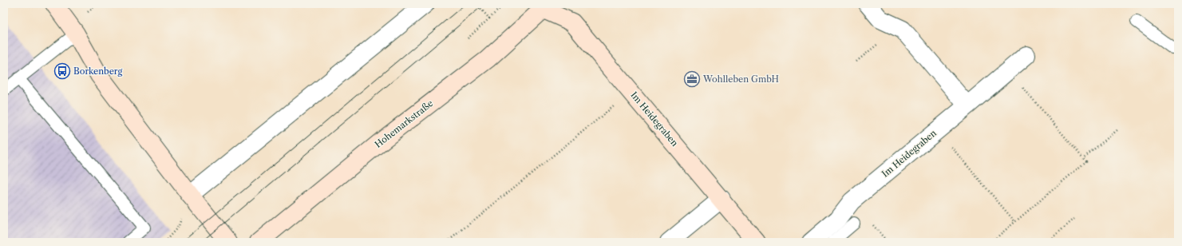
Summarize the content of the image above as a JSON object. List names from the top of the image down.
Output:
{
  "streets": {
    "street": ["Im Heidegraben", "Hohemarkstraße"]
  },
  "crossings": [
    ["Im Heidegraben", "Hohemarkstraße"]
  ],
  "places": {
    "bus stop": ["Borkenberg"],
    "office": ["Wohlleben GmbH"]
  }
}
